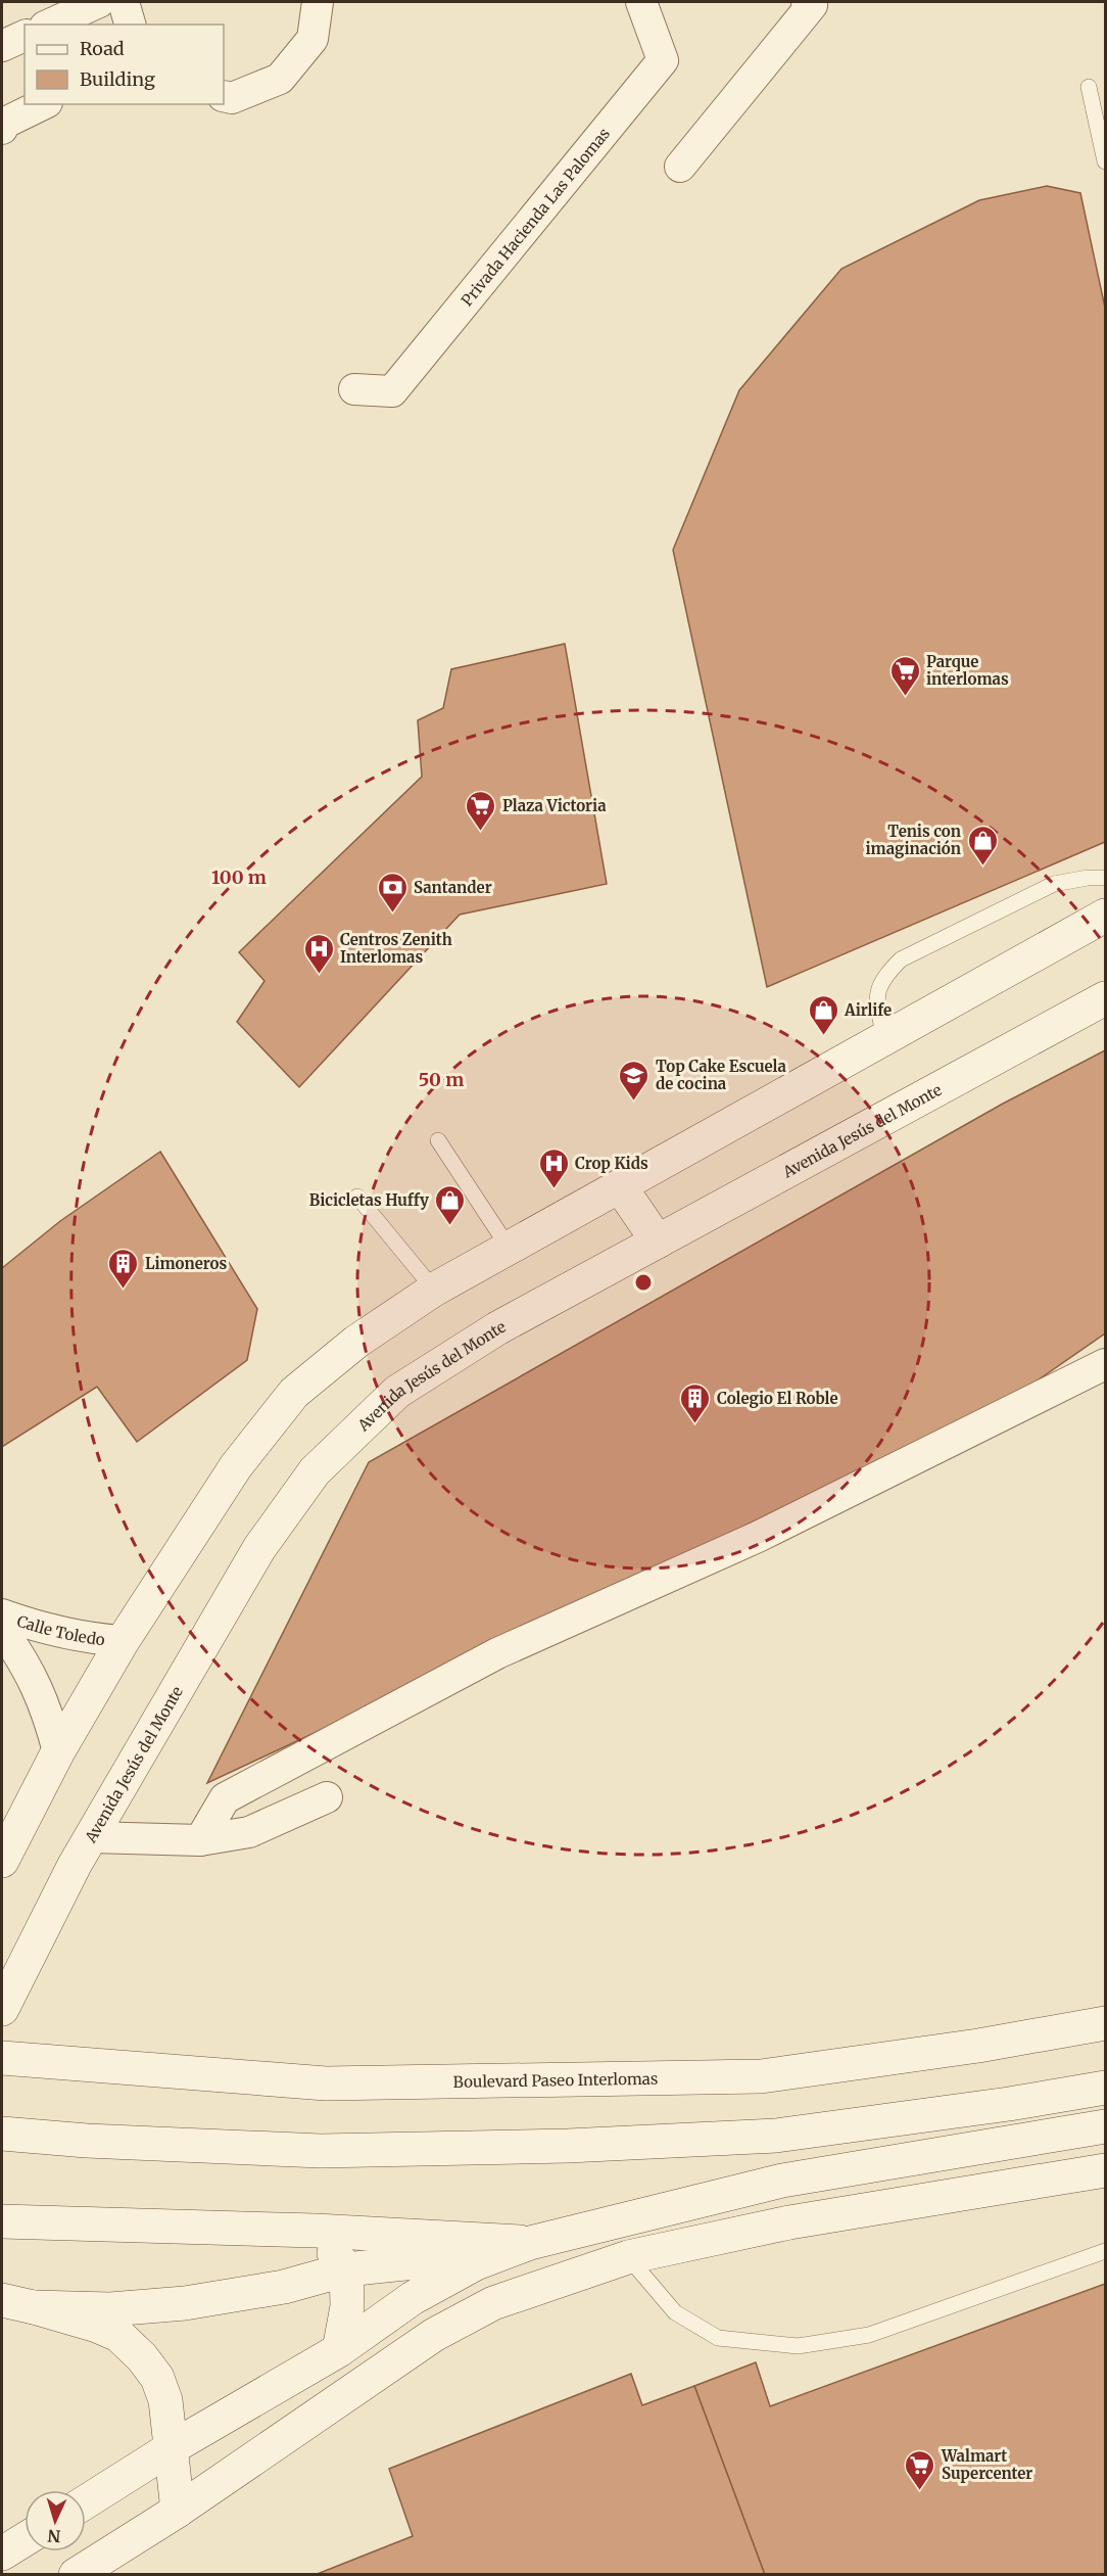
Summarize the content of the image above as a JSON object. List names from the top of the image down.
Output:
{
  "streets": {
    "main road": ["Avenida Jesús del Monte", "Boulevard Paseo Interlomas"],
    "street": ["Privada Hacienda Las Palomas", "Calle Toledo"]
  },
  "places": {
    "supermarket": ["Parque interlomas", "Plaza Victoria", "Walmart Supercenter"],
    "shop": ["Tenis con imaginación", "Airlife", "Bicicletas Huffy"],
    "bank": ["Santander"],
    "hospital": ["Centros Zenith Interlomas", "Crop Kids"],
    "school or university": ["Top Cake Escuela de cocina"],
    "building": ["Limoneros", "Colegio El Roble"]
  },
  "legend": ["Road", "Building"],
  "north": "bottom",
  "rings": ["100 m", "50 m"]
}
